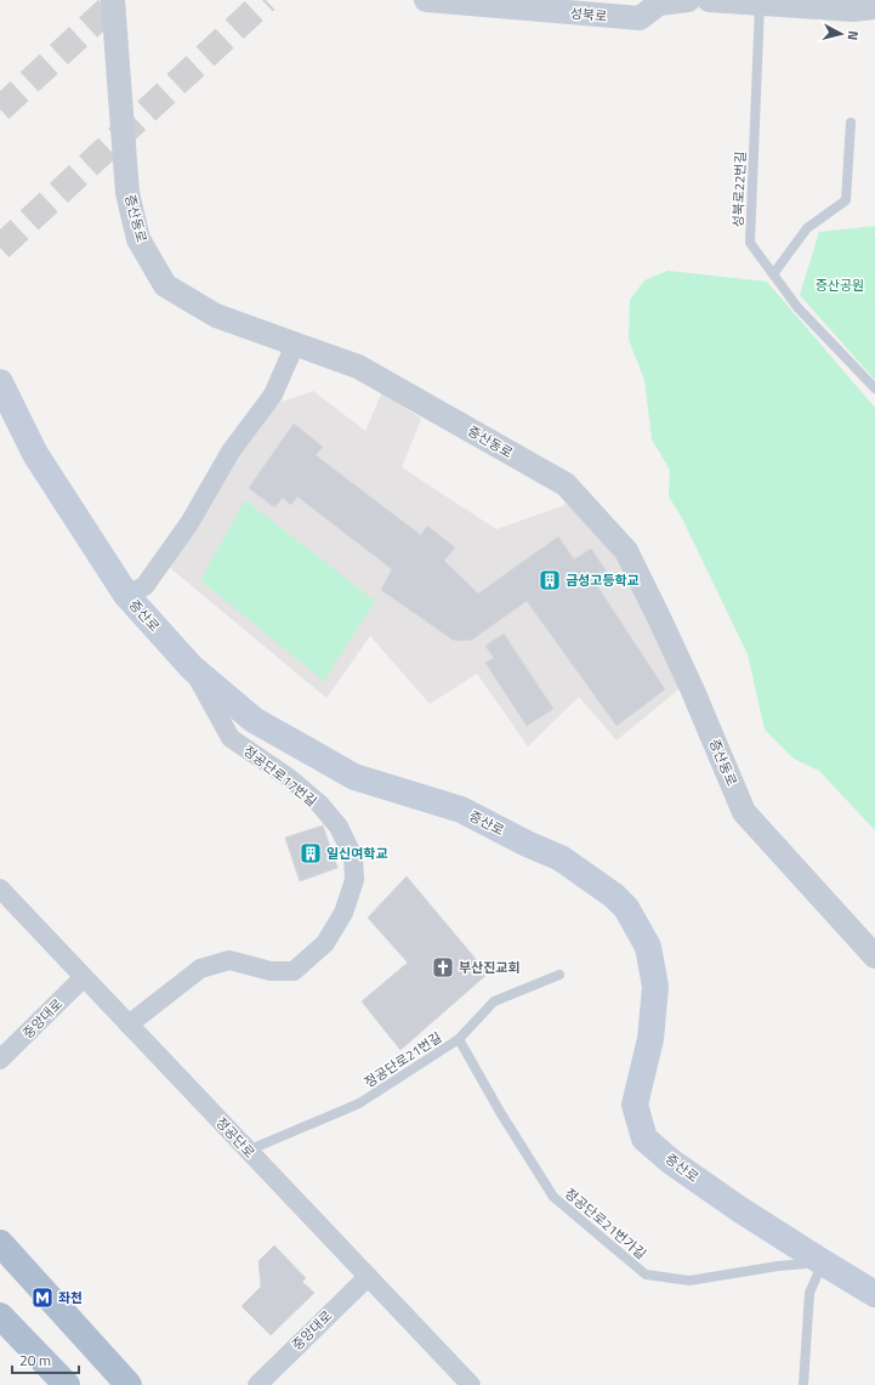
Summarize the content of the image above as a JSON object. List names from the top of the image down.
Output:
{
  "streets": {
    "main road": ["증산로"],
    "street": [
      "성북로",
      "증산동로",
      "정공단로17번길",
      "중앙대로",
      "정공단로"
    ],
    "lane": ["성북로22번길", "정공단로21번길", "정공단로21번가길"]
  },
  "crossings": [
    ["증산로", "정공단로17번길"],
    ["증산로", "정공단로21번가길"],
    ["정공단로17번길", "정공단로"],
    ["중앙대로", "정공단로"],
    ["정공단로21번길", "정공단로"],
    ["정공단로21번길", "정공단로21번가길"]
  ],
  "parks": ["증산공원"],
  "places": {
    "building": ["금성고등학교", "일신여학교"],
    "church": ["부산진교회"],
    "metro station": ["좌천"]
  },
  "scale_bar": "20 m",
  "north": "right"
}
